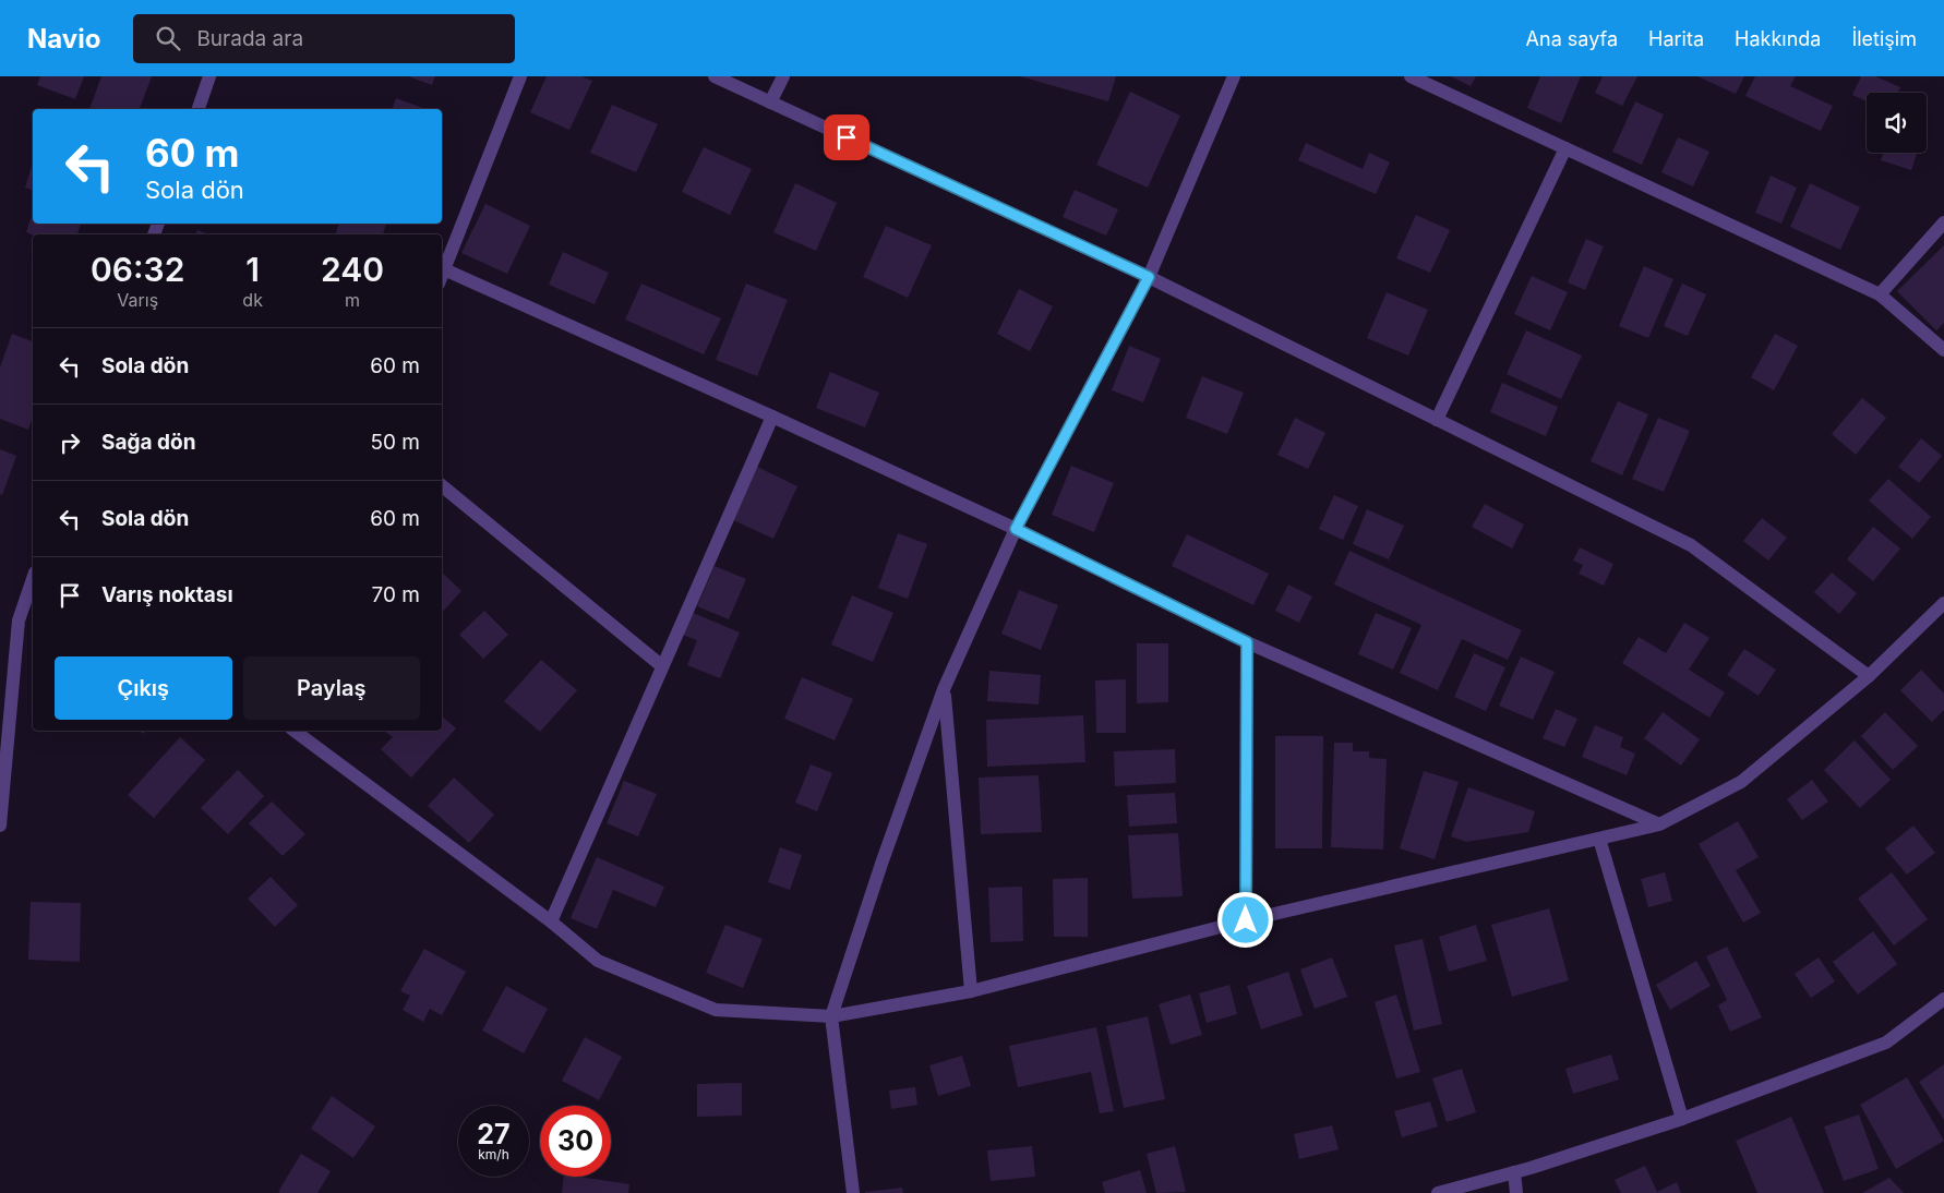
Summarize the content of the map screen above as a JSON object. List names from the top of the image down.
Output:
{
  "page": {
    "header": "Navio",
    "search": "Burada ara",
    "nav": [
      "Ana sayfa",
      "Harita",
      "Hakkında",
      "İletişim"
    ],
    "turn": ["60 m", "Sola dön"],
    "eta": [
      "06:32",
      "Varış",
      "1",
      "dk",
      "240",
      "m"
    ],
    "list": [
      {
        "name": "Sola dön",
        "value": "60 m"
      },
      {
        "name": "Sağa dön",
        "value": "50 m"
      },
      {
        "name": "Sola dön",
        "value": "60 m"
      },
      {
        "name": "Varış noktası",
        "value": "70 m"
      }
    ],
    "buttons": ["Çıkış", "Paylaş"],
    "speed": "27 km/h",
    "limit": "30"
  }
}
